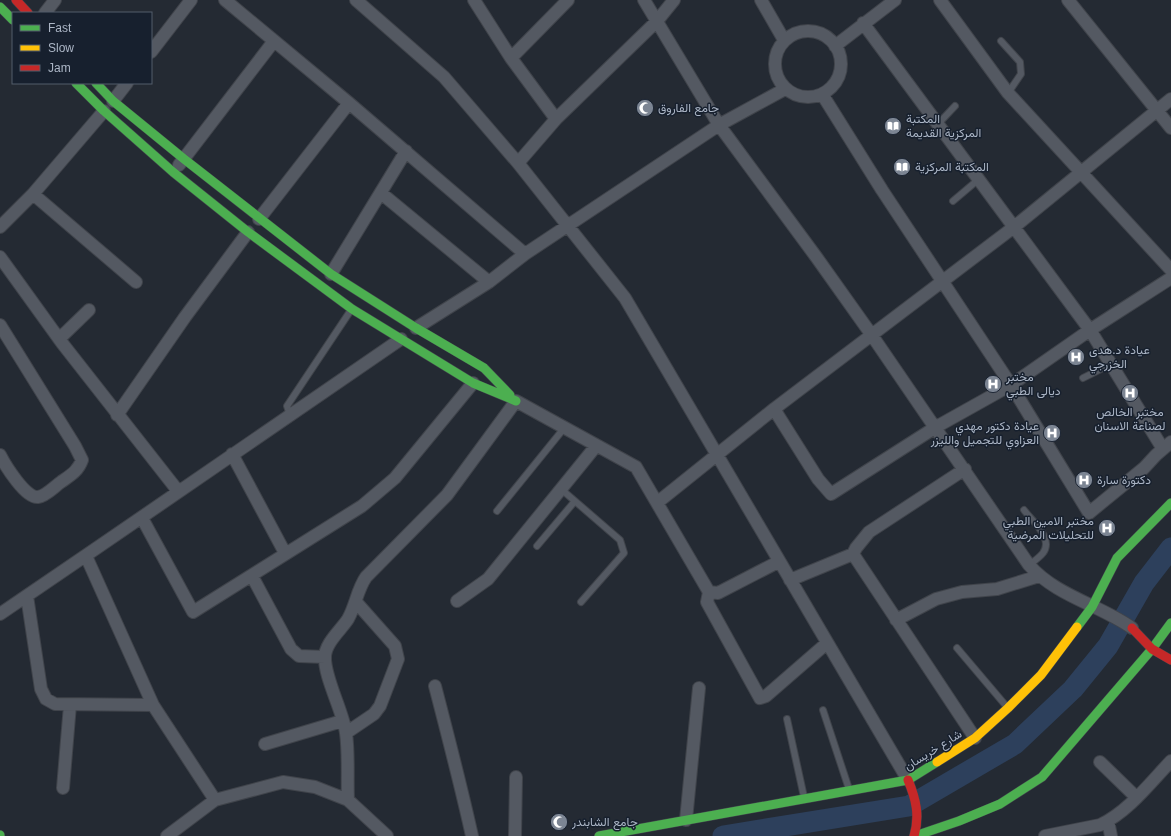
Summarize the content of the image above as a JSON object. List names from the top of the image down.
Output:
{
  "streets": {
    "street": ["شارع خريسان"]
  },
  "places": {
    "mosque": ["جامع الفاروق", "جامع الشابندر"],
    "library": ["المكتبة المركزية القديمة", "المكتبة المركزية"],
    "hospital": [
      "عيادة د.هدى الخزرجي",
      "مختبر ديالى الطبي",
      "مختبر الخالص لصناعة الاسنان",
      "عيادة دكتور مهدي العزاوي للتجميل والليزر",
      "دكتورة سارة",
      "مختبر الامين الطبي للتحليلات المرضية"
    ]
  },
  "legend": ["Fast", "Slow", "Jam"]
}
